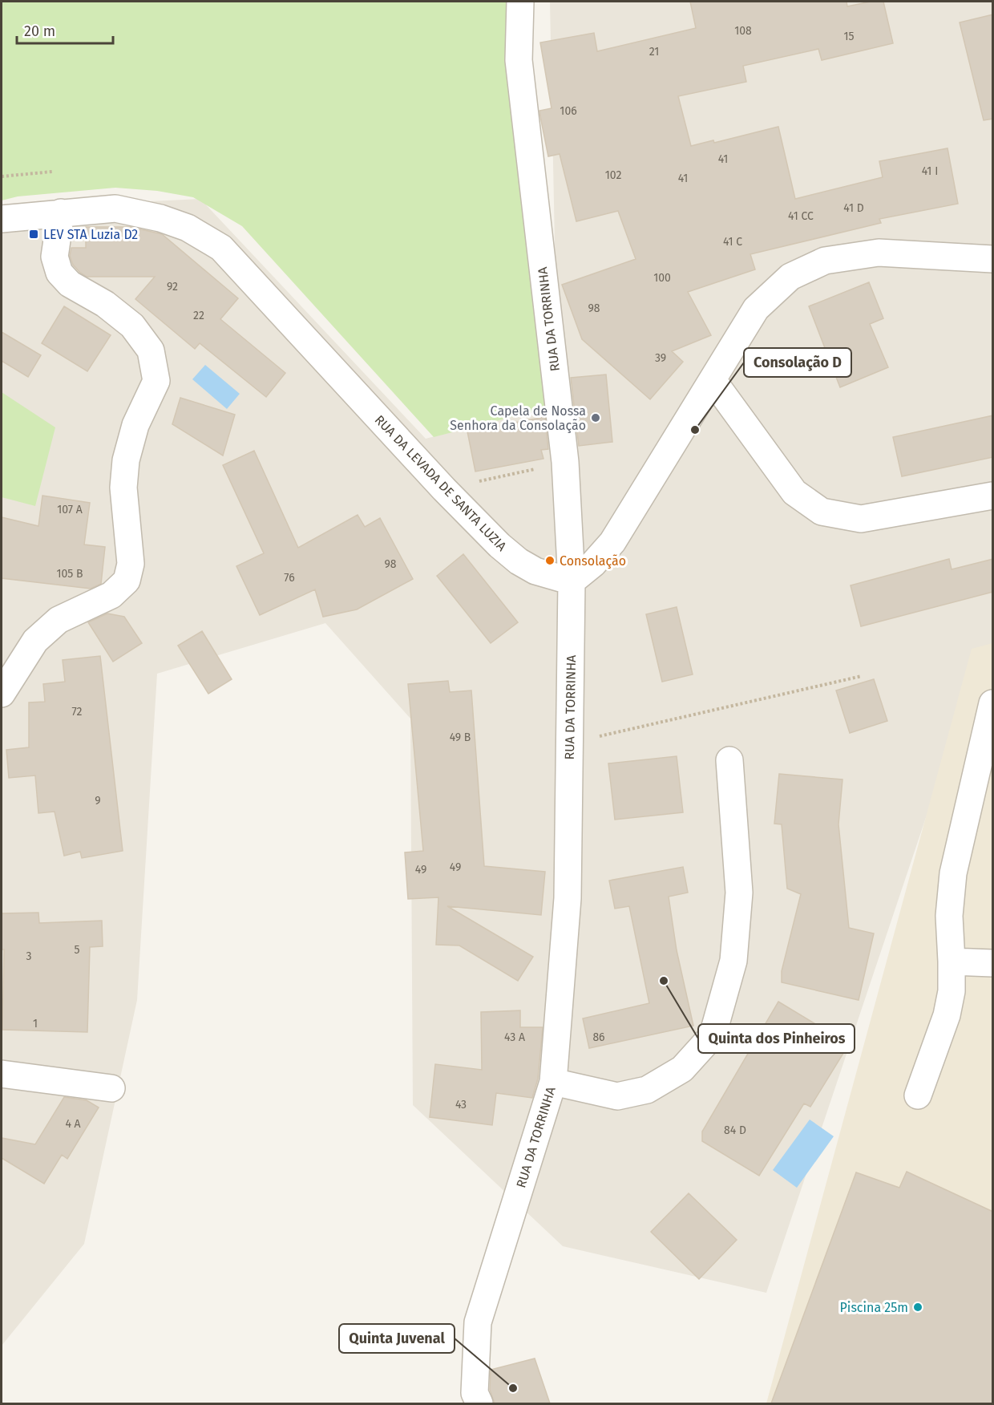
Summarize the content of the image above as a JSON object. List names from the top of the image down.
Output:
{
  "streets": {
    "street": ["RUA DA TORRINHA", "RUA DA LEVADA DE SANTA LUZIA"]
  },
  "crossings": [
    ["RUA DA TORRINHA", "RUA DA LEVADA DE SANTA LUZIA"]
  ],
  "places": {
    "transit": ["LEV STA Luzia D2"],
    "other": [
      "Capela de Nossa Senhora da Consolação",
      "Consolação D",
      "Consolação",
      "Quinta dos Pinheiros",
      "Piscina 25m",
      "Quinta Juvenal"
    ]
  },
  "house_numbers": [
    "108",
    "15",
    "21",
    "106",
    "41",
    "41 I",
    "102",
    "41",
    "41 D",
    "41 CC",
    "41 C",
    "100",
    "92",
    "98",
    "22",
    "39",
    "107 A",
    "98",
    "105 B",
    "76",
    "72",
    "49 B",
    "9",
    "49",
    "49",
    "5",
    "3",
    "1",
    "43 A",
    "86",
    "43",
    "4 A",
    "84 D"
  ],
  "scale_bar": "20 m"
}
